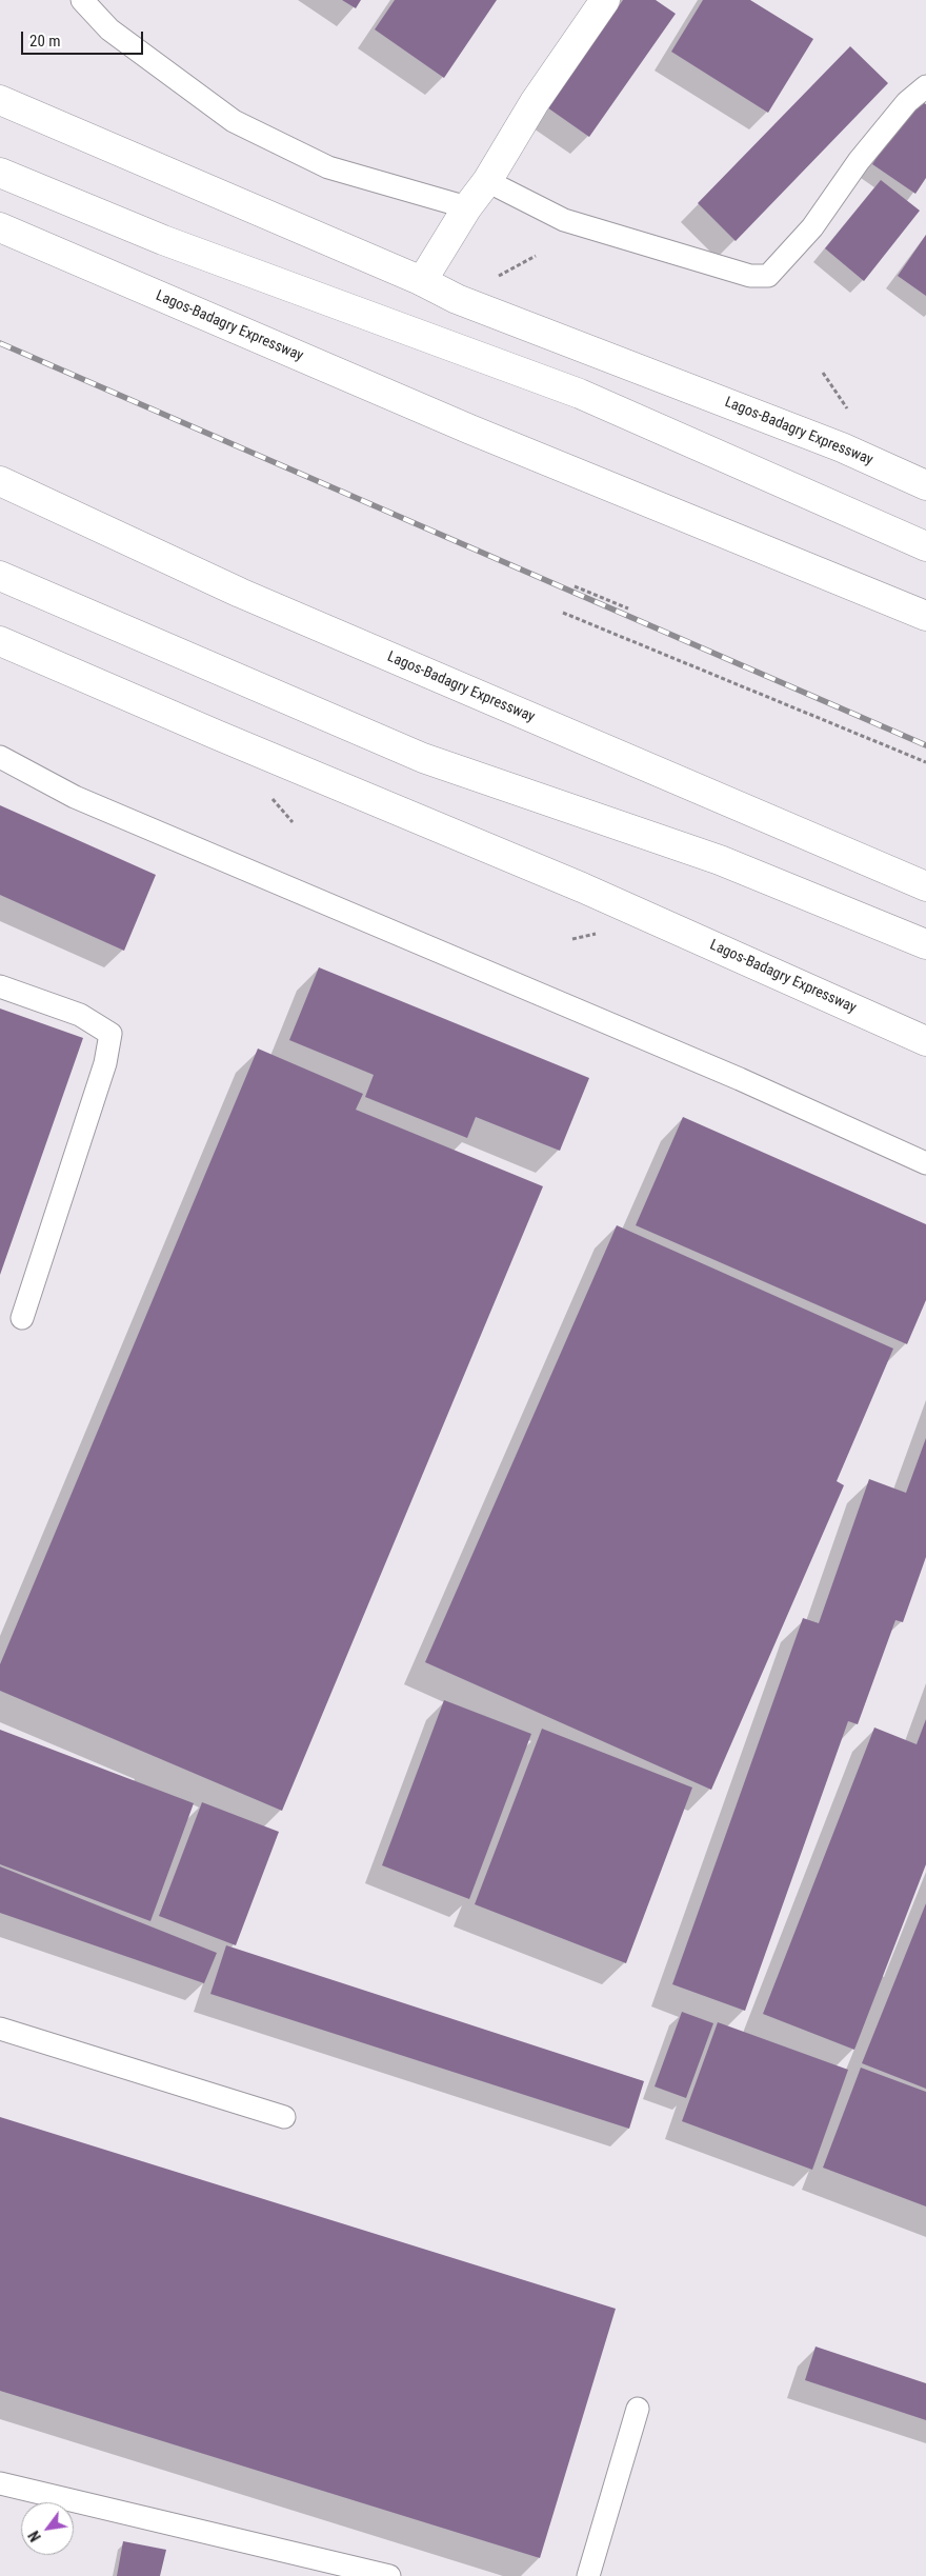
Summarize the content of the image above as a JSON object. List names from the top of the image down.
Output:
{
  "streets": {
    "main road": ["Lagos-Badagry Expressway"]
  },
  "scale_bar": "20 m",
  "north": "bottom left"
}
